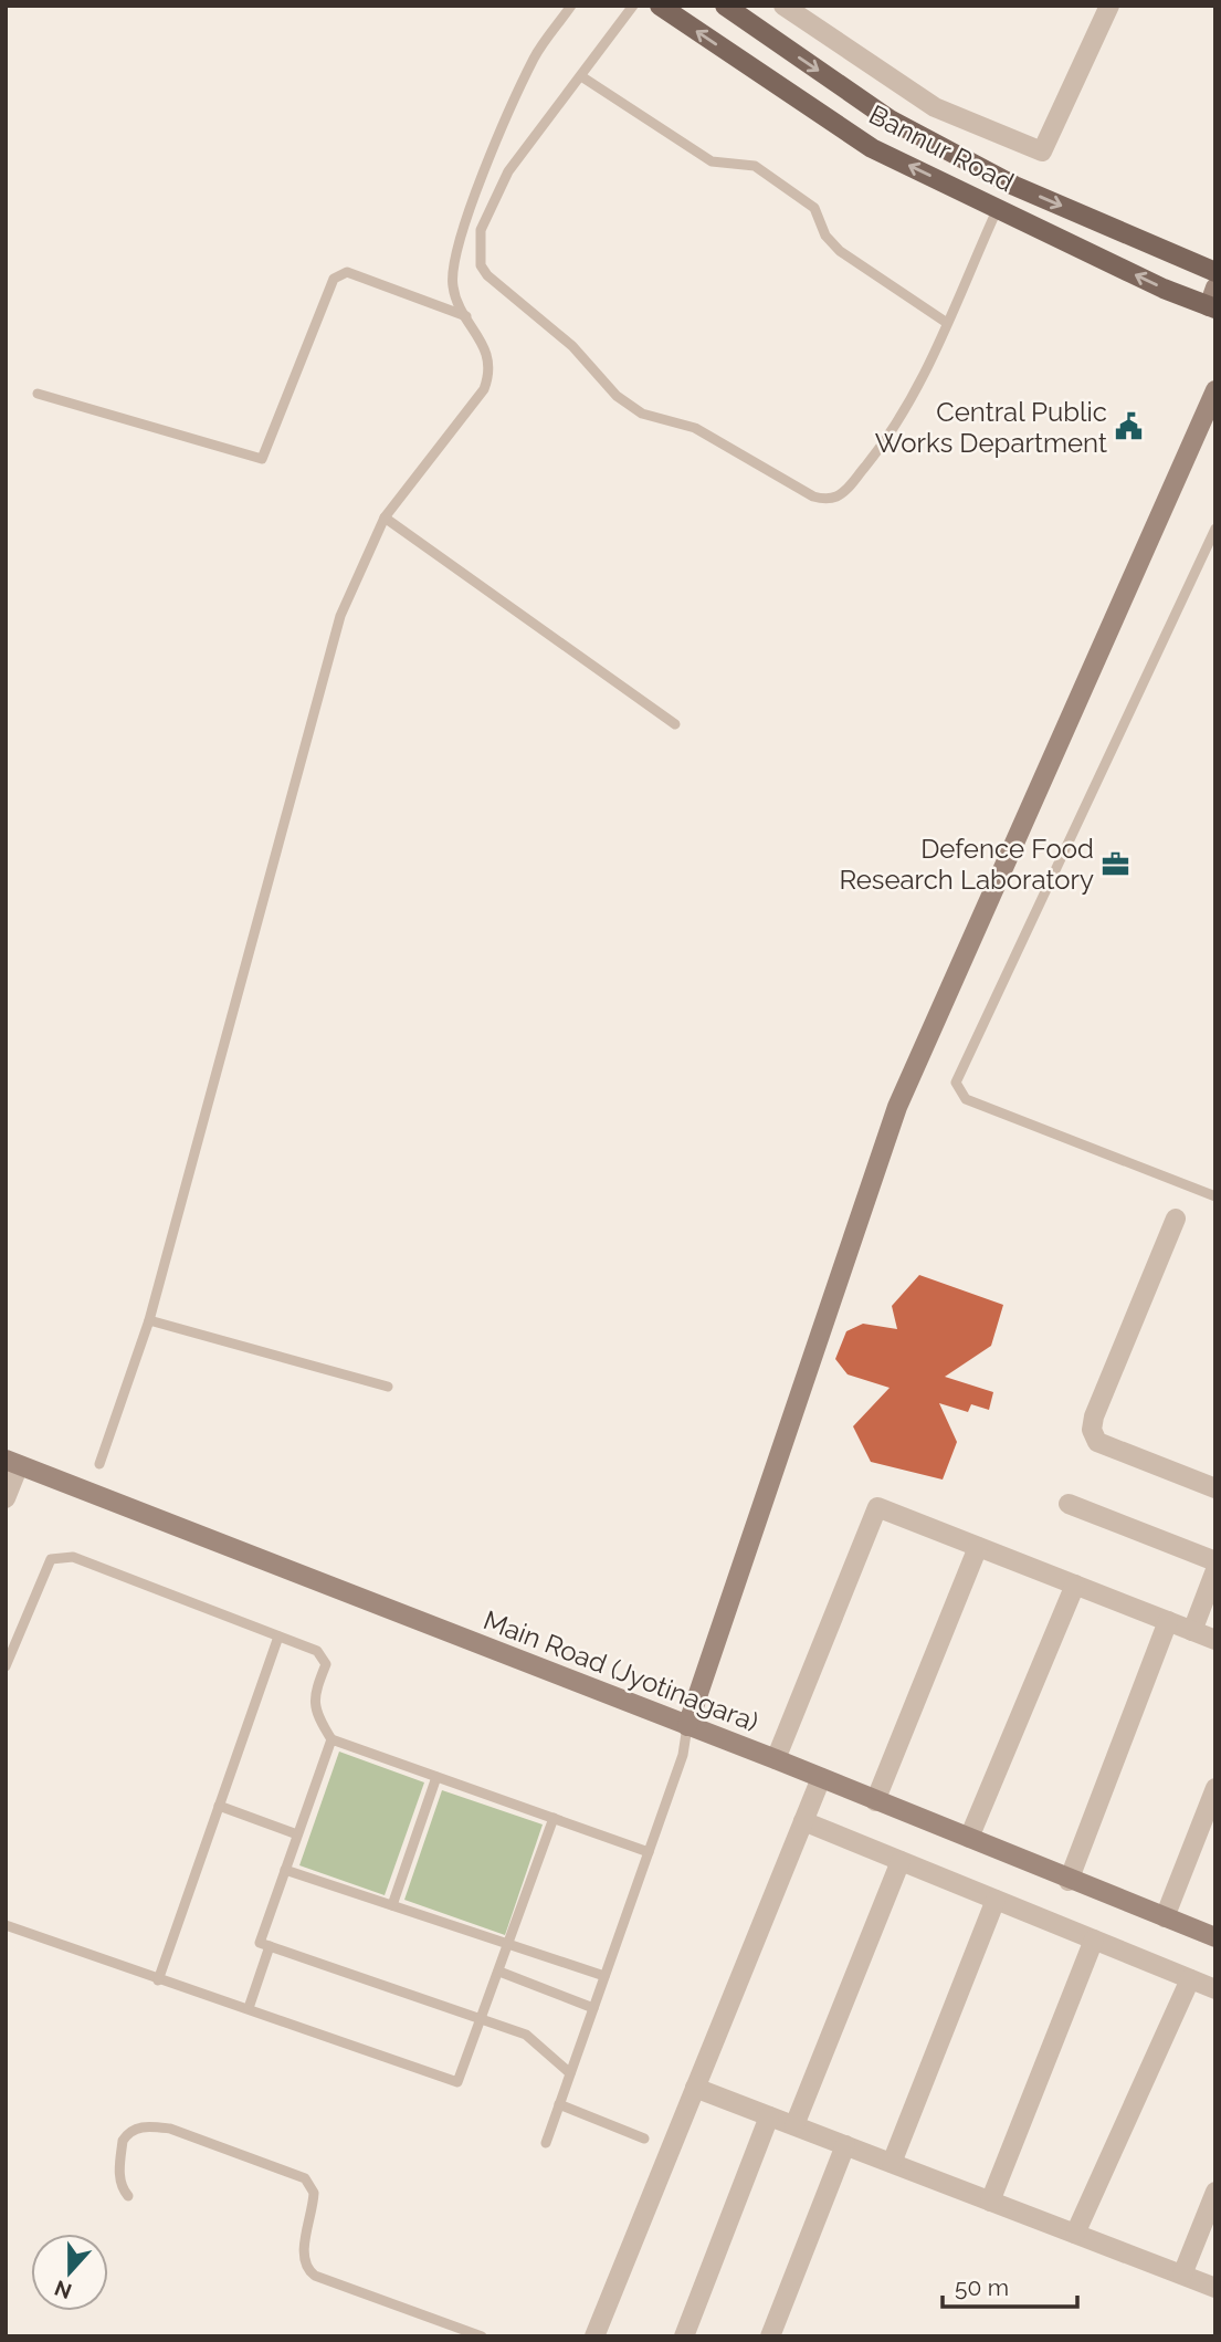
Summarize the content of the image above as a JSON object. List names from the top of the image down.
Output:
{
  "streets": {
    "main road": ["Bannur Road"],
    "street": ["Main Road (Jyotinagara)"]
  },
  "places": {
    "public building": ["Central Public Works Department"],
    "office": ["Defence Food Research Laboratory"]
  },
  "scale_bar": "50 m",
  "north": "bottom"
}
